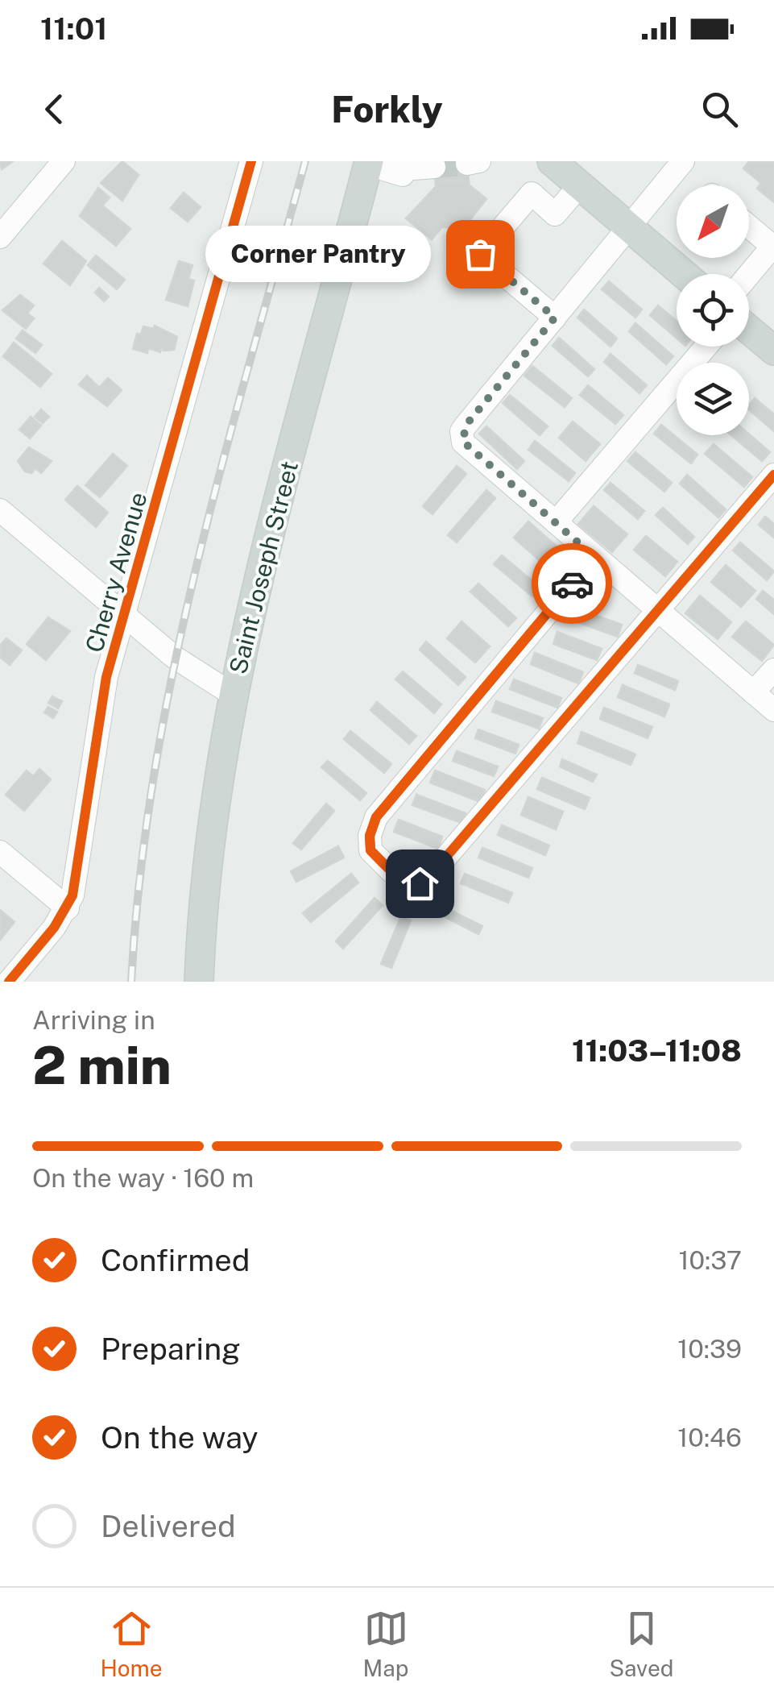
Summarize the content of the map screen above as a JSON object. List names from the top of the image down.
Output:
{
  "streets": {
    "main road": ["Saint Joseph Street"],
    "street": ["Cherry Avenue"]
  },
  "places": ["Corner Pantry"],
  "north": "bottom left",
  "page": {
    "status": "11:01",
    "header": "Forkly",
    "bubble": "Corner Pantry",
    "heading": ["2 min", "Arriving in", "11:03–11:08"],
    "bar": "On the way · 160 m",
    "list": [
      ["Confirmed", "10:37"],
      ["Preparing", "10:39"],
      ["On the way", "10:46"],
      "Delivered"
    ],
    "tabs": ["Home", "Map", "Saved"]
  }
}
